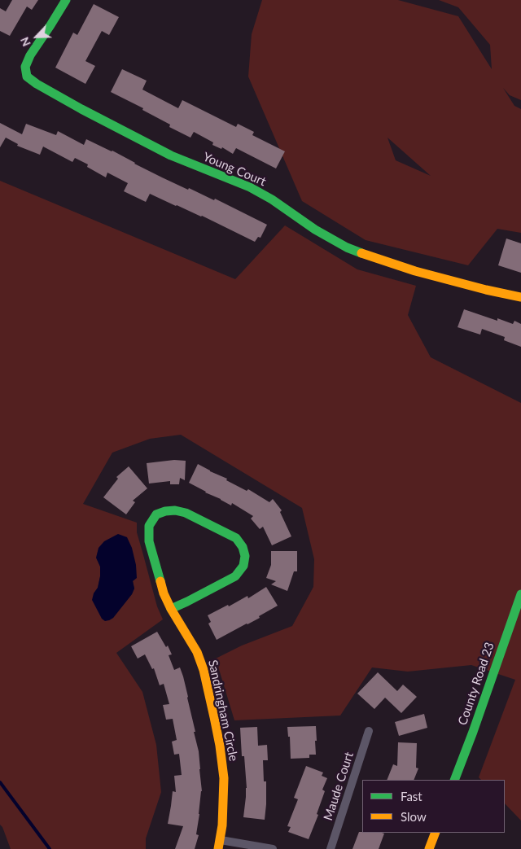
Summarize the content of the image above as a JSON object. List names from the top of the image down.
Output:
{
  "streets": {
    "street": [
      "Young Court",
      "County Road 23",
      "Sandringham Circle",
      "Maude Court"
    ]
  },
  "legend": ["Fast", "Slow"],
  "north": "bottom left"
}
